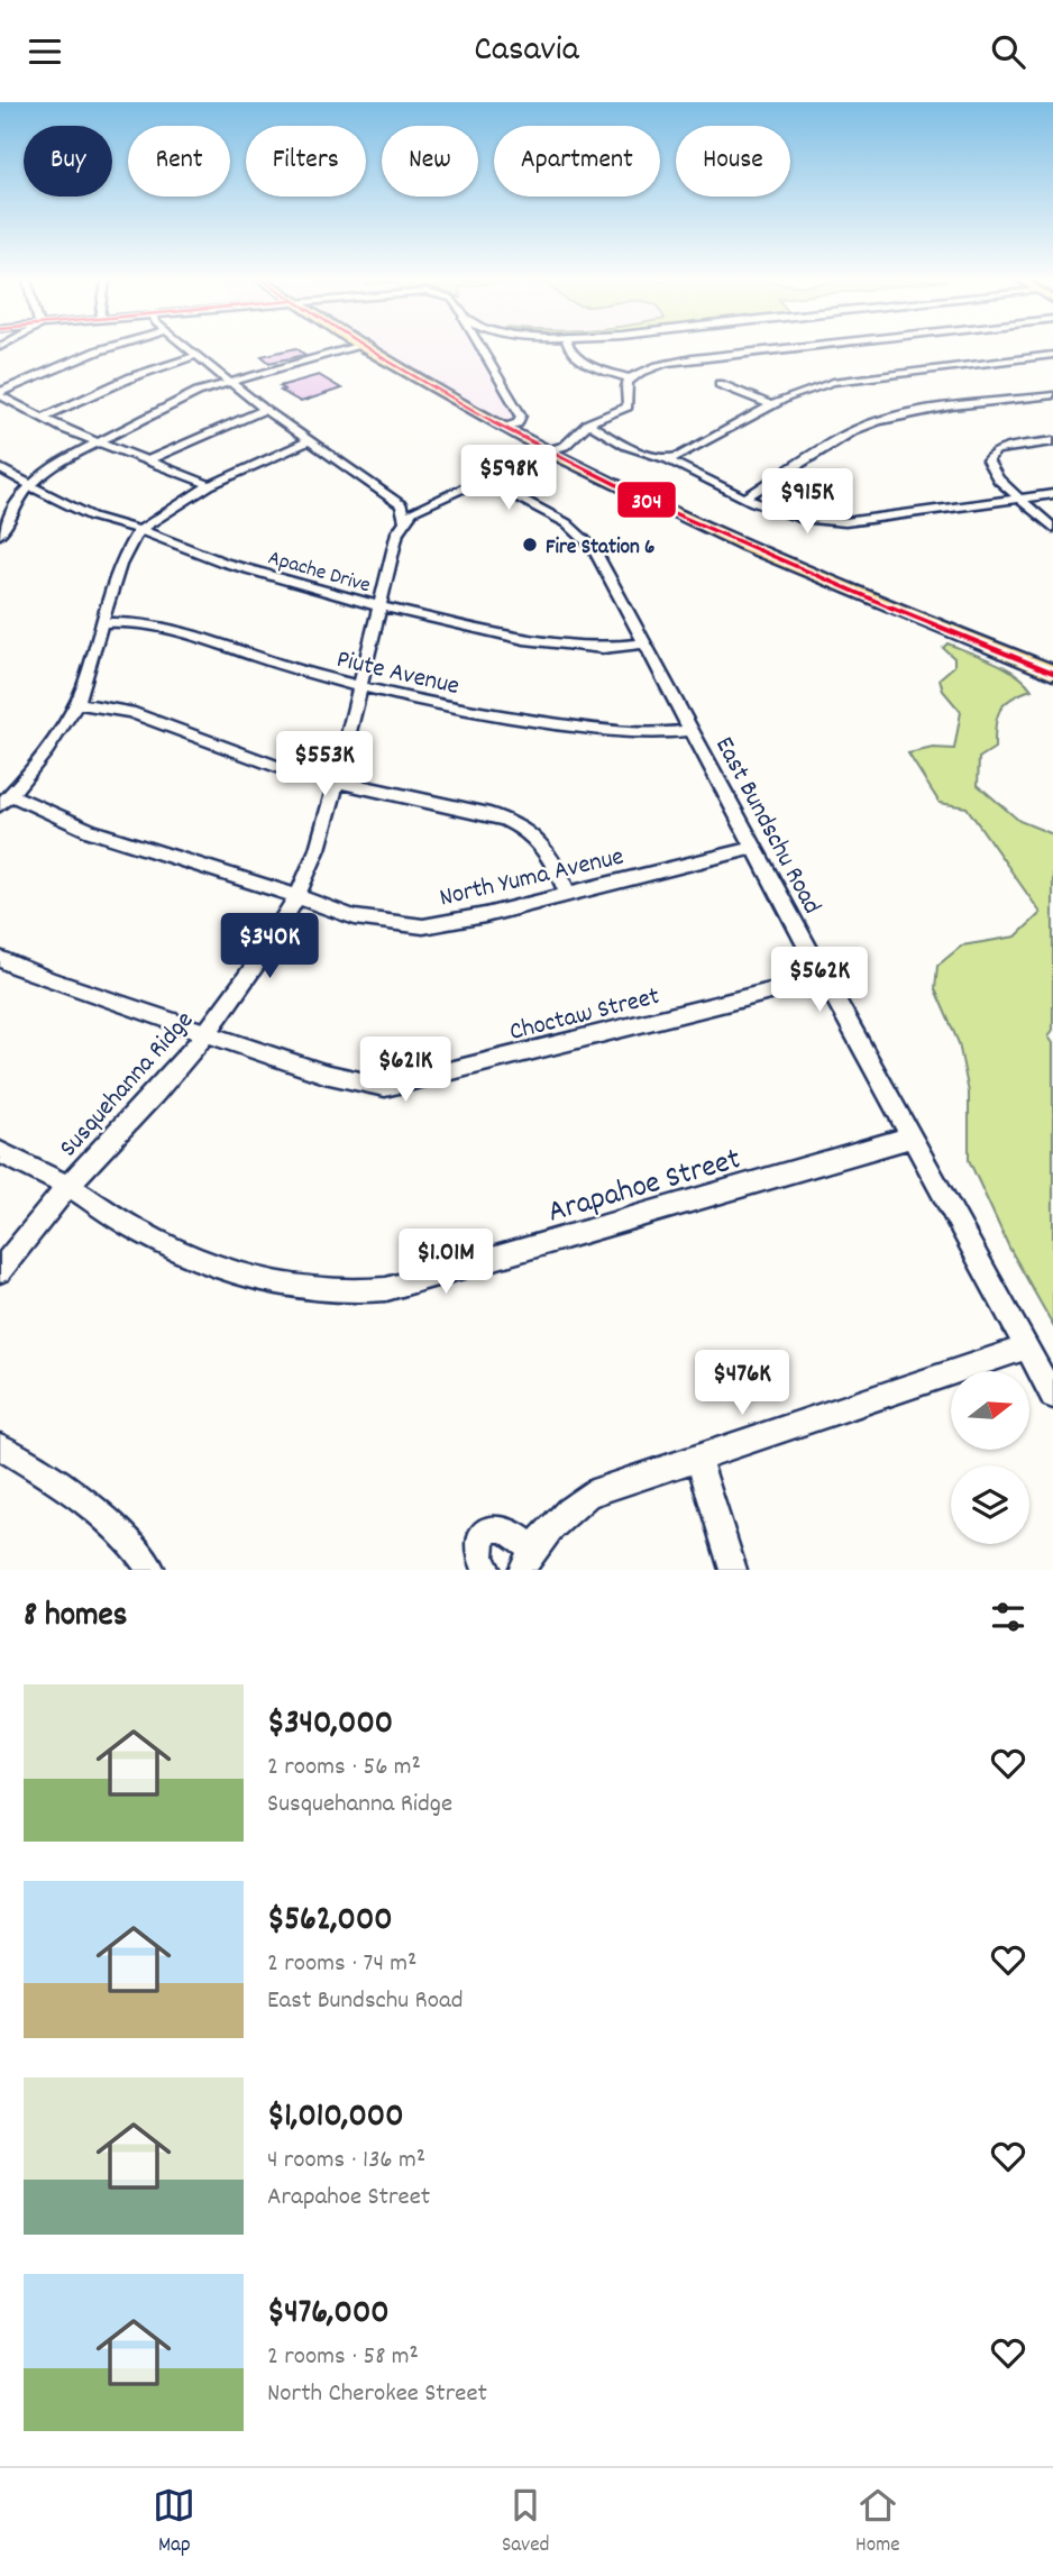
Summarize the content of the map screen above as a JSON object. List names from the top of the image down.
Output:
{
  "streets": {
    "street": [
      "Apache Drive",
      "Piute Avenue",
      "East Bundschu Road",
      "North Yuma Avenue",
      "Choctaw Street",
      "Susquehanna Ridge",
      "Arapahoe Street"
    ]
  },
  "crossings": [
    ["Apache Drive", "East Bundschu Road"],
    ["Apache Drive", "Susquehanna Ridge"],
    ["Piute Avenue", "East Bundschu Road"],
    ["Piute Avenue", "Susquehanna Ridge"],
    ["East Bundschu Road", "North Yuma Avenue"],
    ["East Bundschu Road", "Choctaw Street"],
    ["East Bundschu Road", "Arapahoe Street"],
    ["North Yuma Avenue", "Susquehanna Ridge"],
    ["Choctaw Street", "Susquehanna Ridge"],
    ["Susquehanna Ridge", "Arapahoe Street"]
  ],
  "places": ["Fire Station 6"],
  "lines": ["transit line 304"],
  "north": "right",
  "page": {
    "header": "Casavia",
    "chip": [
      "Buy",
      "Rent",
      "Filters",
      "New",
      "Apartment",
      "House"
    ],
    "price": [
      "$598K",
      "$915K",
      "$553K",
      "$340K",
      "$562K",
      "$621K",
      "$1.01M",
      "$476K"
    ],
    "heading": "8 homes",
    "list": [
      {
        "name": "$340,000",
        "note": "2 rooms · 56 m² · Susquehanna Ridge"
      },
      {
        "name": "$562,000",
        "note": "2 rooms · 74 m² · East Bundschu Road"
      },
      {
        "name": "$1,010,000",
        "note": "4 rooms · 136 m² · Arapahoe Street"
      },
      {
        "name": "$476,000",
        "note": "2 rooms · 58 m² · North Cherokee Street"
      }
    ],
    "tabs": ["Map", "Saved", "Home"]
  }
}
